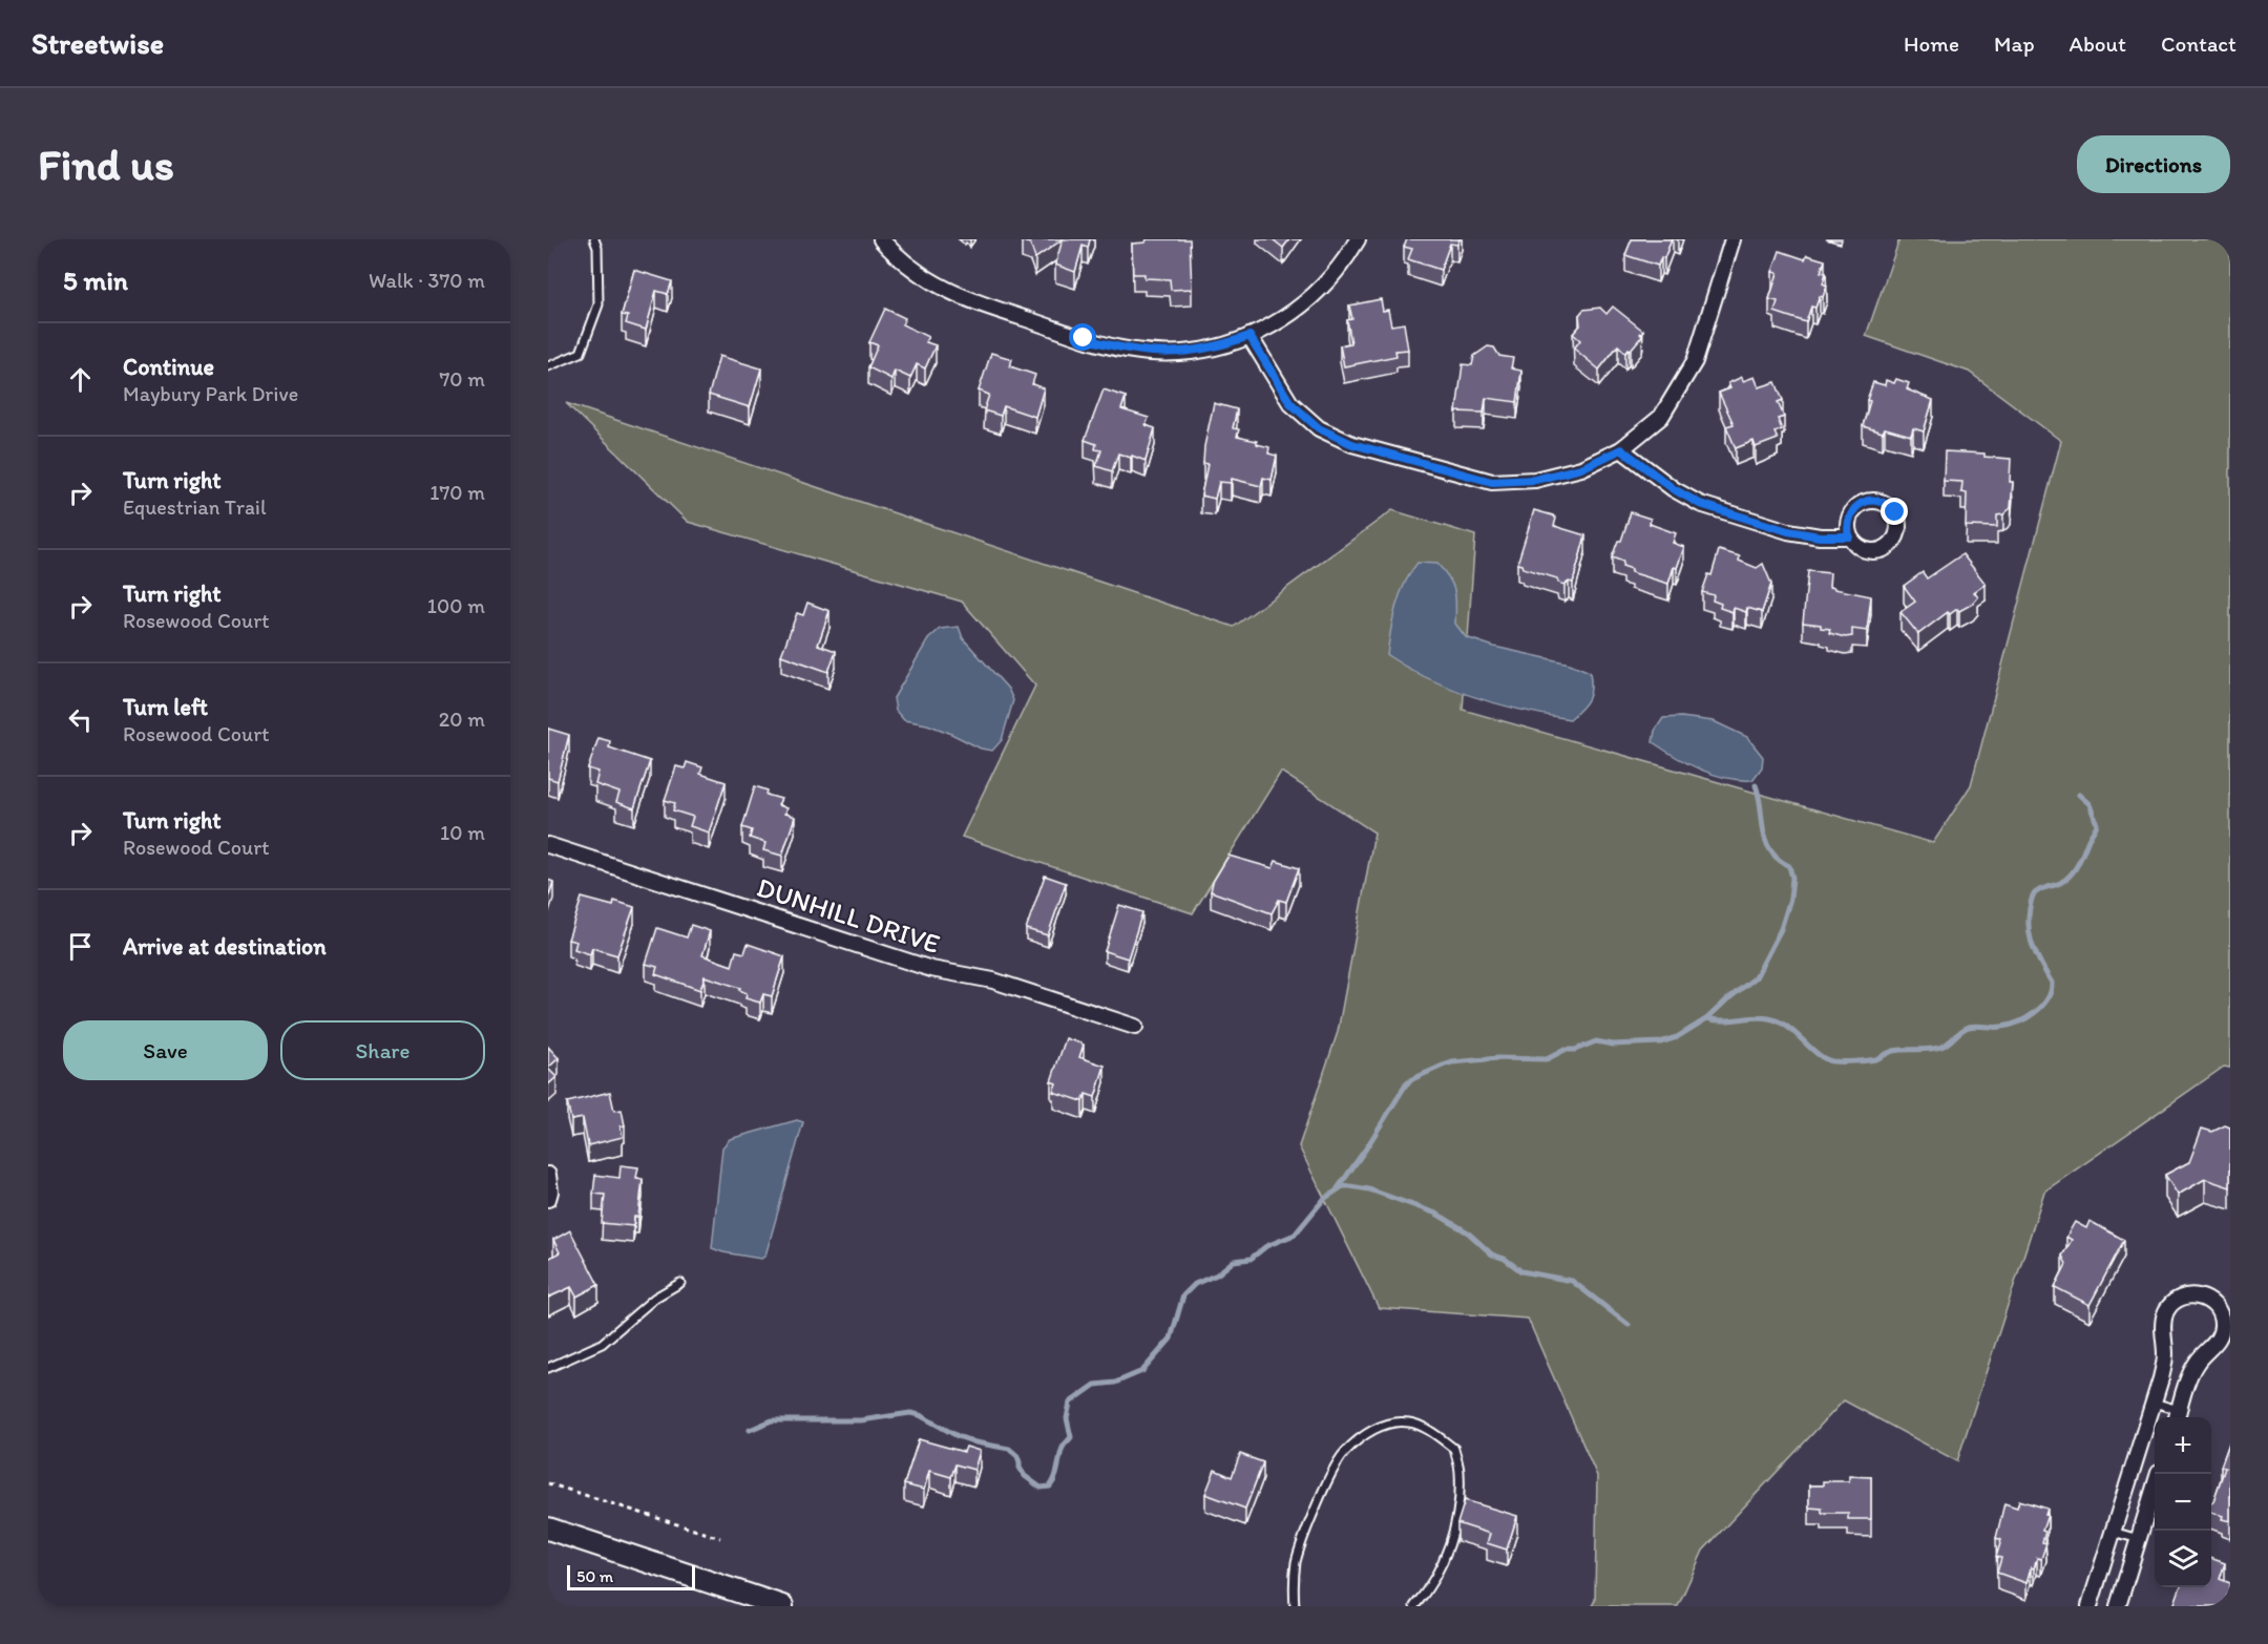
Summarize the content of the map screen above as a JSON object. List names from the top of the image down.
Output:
{
  "streets": {
    "street": ["DUNHILL DRIVE"]
  },
  "scale_bar": "50 m",
  "page": {
    "header": "Streetwise",
    "nav": [
      "Home",
      "Map",
      "About",
      "Contact"
    ],
    "buttons": [
      "Directions",
      ["Save", "Share"]
    ],
    "title": "Find us",
    "heading": ["5 min", "Walk · 370 m"],
    "list": [
      ["Continue", "Maybury Park Drive", "70 m"],
      ["Turn right", "Equestrian Trail", "170 m"],
      ["Turn right", "Rosewood Court", "100 m"],
      ["Turn left", "Rosewood Court", "20 m"],
      ["Turn right", "Rosewood Court", "10 m"],
      "Arrive at destination"
    ],
    "map_buttons": ["+", "−"],
    "scale": "50 m"
  }
}
